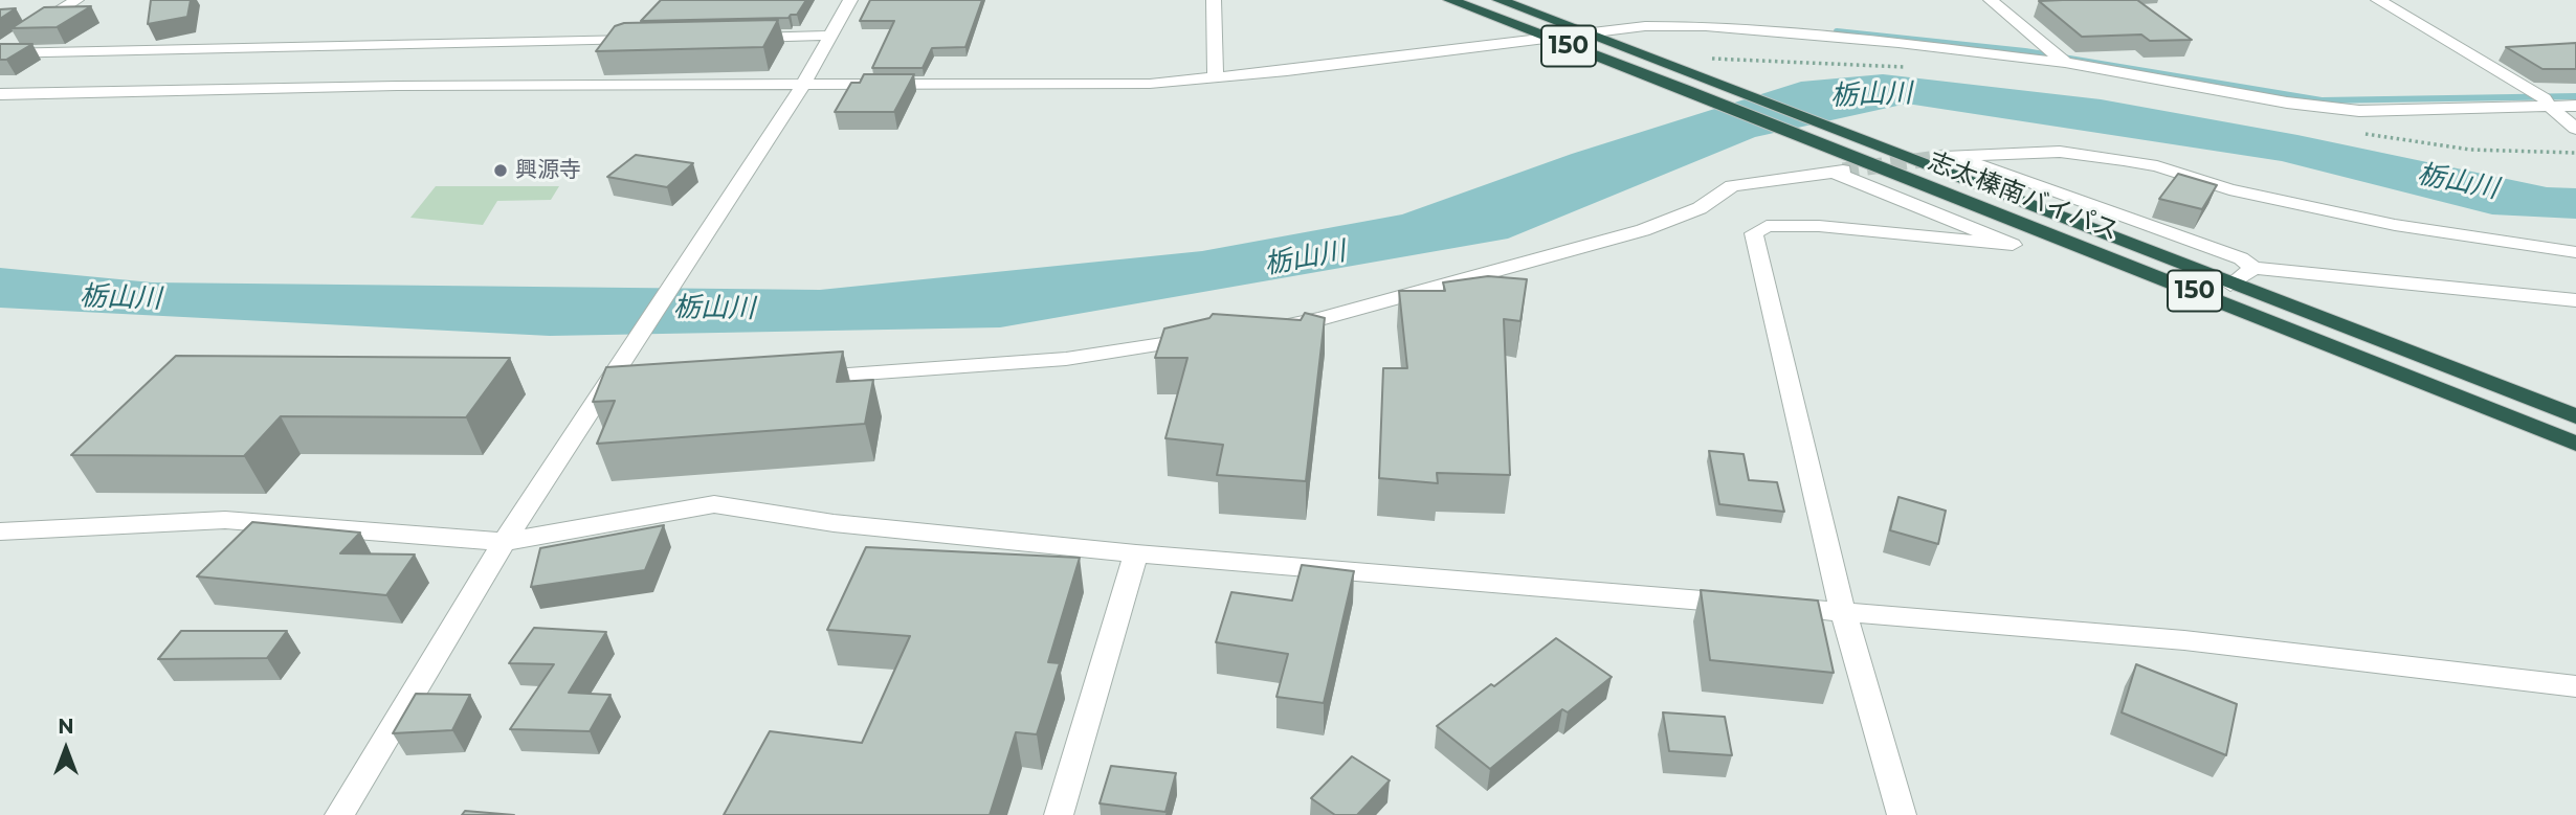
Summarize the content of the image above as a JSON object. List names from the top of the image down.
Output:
{
  "streets": {
    "highway": ["150", "志太榛南バイパス"]
  },
  "water": ["栃山川"],
  "places": ["興源寺"],
  "north": "top"
}
